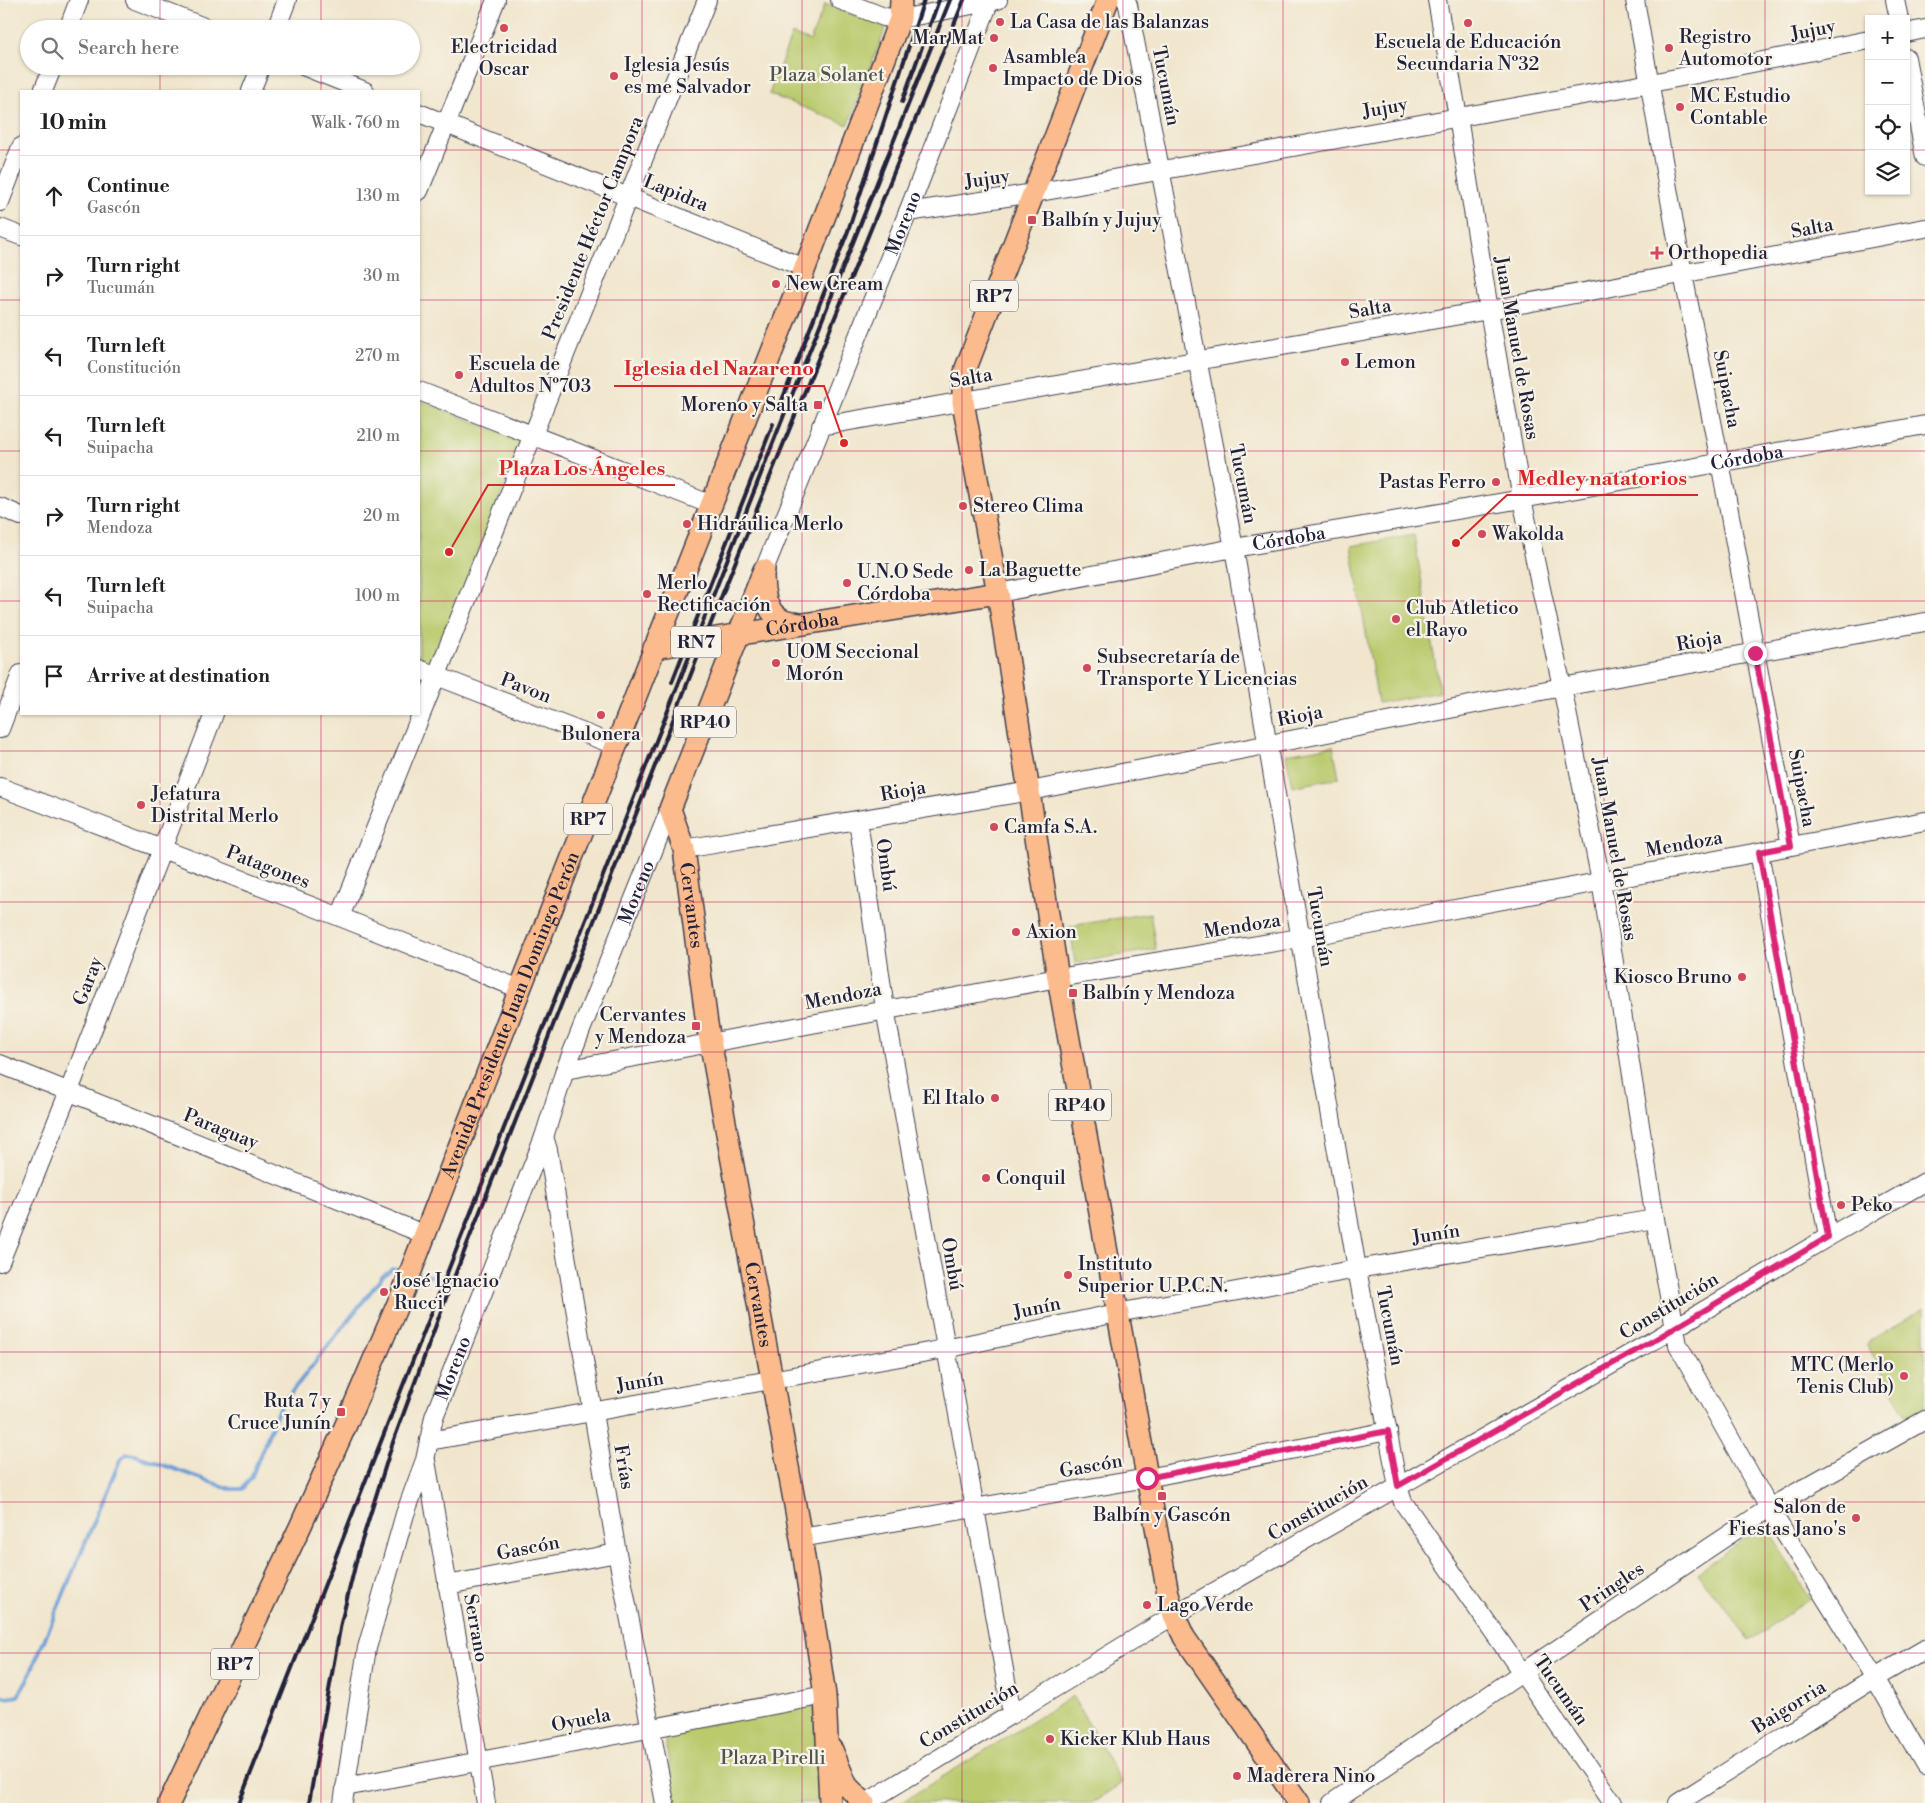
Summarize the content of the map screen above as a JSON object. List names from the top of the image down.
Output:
{
  "streets": {
    "main road": [
      "Moreno",
      "RP7",
      "Córdoba",
      "RN7",
      "RP40",
      "Cervantes",
      "Avenida Presidente Juan Domingo Perón"
    ],
    "street": [
      "Jujuy",
      "Tucumán",
      "Lapidra",
      "Presidente Héctor Campora",
      "Salta",
      "Juan Manuel de Rosas",
      "Suipacha",
      "Rioja",
      "Pavon",
      "Mendoza",
      "Ombú",
      "Patagones",
      "Garay",
      "Paraguay",
      "Junín",
      "Constitución",
      "Gascón",
      "Frías",
      "Pringles",
      "Serrano",
      "Baigorria",
      "Oyuela"
    ]
  },
  "crossings": [
    ["Jujuy", "Tucumán"],
    ["Jujuy", "Moreno"],
    ["Jujuy", "RP7"],
    ["Jujuy", "Juan Manuel de Rosas"],
    ["Jujuy", "Suipacha"],
    ["Tucumán", "Salta"],
    ["Tucumán", "Córdoba"],
    ["Tucumán", "Rioja"],
    ["Tucumán", "Mendoza"],
    ["Tucumán", "Junín"],
    ["Tucumán", "Constitución"],
    ["Tucumán", "Gascón"],
    ["Tucumán", "Pringles"],
    ["Lapidra", "Presidente Héctor Campora"],
    ["Lapidra", "Avenida Presidente Juan Domingo Perón"],
    ["Moreno", "Salta"],
    ["Moreno", "Córdoba"],
    ["Moreno", "Mendoza"],
    ["Moreno", "Cervantes"],
    ["Moreno", "Junín"],
    ["Moreno", "Frías"],
    ["Moreno", "Serrano"],
    ["Moreno", "Oyuela"],
    ["Presidente Héctor Campora", "Pavon"],
    ["Presidente Héctor Campora", "Patagones"],
    ["Salta", "RP7"],
    ["Salta", "Juan Manuel de Rosas"],
    ["Salta", "Suipacha"],
    ["RP7", "Córdoba"],
    ["RP7", "RP40"],
    ["Juan Manuel de Rosas", "Córdoba"],
    ["Juan Manuel de Rosas", "Rioja"],
    ["Juan Manuel de Rosas", "Mendoza"],
    ["Juan Manuel de Rosas", "Junín"],
    ["Juan Manuel de Rosas", "Constitución"],
    ["Juan Manuel de Rosas", "Pringles"],
    ["Juan Manuel de Rosas", "Baigorria"],
    ["Suipacha", "Córdoba"],
    ["Suipacha", "Rioja"],
    ["Suipacha", "Mendoza"],
    ["Córdoba", "RP40"],
    ["Córdoba", "Avenida Presidente Juan Domingo Perón"],
    ["Rioja", "RP40"],
    ["Rioja", "Ombú"],
    ["Rioja", "Cervantes"],
    ["Pavon", "Avenida Presidente Juan Domingo Perón"],
    ["RP40", "Mendoza"],
    ["RP40", "Junín"],
    ["RP40", "Constitución"],
    ["RP40", "Gascón"],
    ["Mendoza", "Ombú"],
    ["Mendoza", "Cervantes"],
    ["Ombú", "Junín"],
    ["Ombú", "Constitución"],
    ["Ombú", "Gascón"],
    ["Patagones", "Garay"],
    ["Patagones", "Avenida Presidente Juan Domingo Perón"],
    ["Cervantes", "Junín"],
    ["Cervantes", "Gascón"],
    ["Cervantes", "Oyuela"],
    ["Garay", "Paraguay"],
    ["Avenida Presidente Juan Domingo Perón", "Paraguay"],
    ["Junín", "Frías"],
    ["Gascón", "Frías"],
    ["Gascón", "Serrano"],
    ["Frías", "Oyuela"],
    ["Serrano", "Oyuela"]
  ],
  "parks": ["Plaza Solanet", "Plaza Pirelli"],
  "places": {
    "other": [
      "La Casa de las Balanzas",
      "Escuela de Educación Secundaria Nº32",
      "Electricidad Oscar",
      "Mar Mat",
      "Registro Automotor",
      "Asamblea Impacto de Dios",
      "Iglesia Jesús es me Salvador",
      "MC Estudio Contable",
      "New Cream",
      "Lemon",
      "Escuela de Adultos Nº703",
      "Iglesia del Nazareno",
      "Pastas Ferro",
      "Stereo Clima",
      "Hidráulica Merlo",
      "Wakolda",
      "Medley natatorios",
      "Plaza Los Ángeles",
      "La Baguette",
      "U.N.O Sede Córdoba",
      "Merlo Rectificación",
      "Club Atletico el Rayo",
      "UOM Seccional Morón",
      "Subsecretaría de Transporte Y Licencias",
      "Bulonera",
      "Jefatura Distrital Merlo",
      "Camfa S.A.",
      "Axion",
      "Kiosco Bruno",
      "El Italo",
      "Conquil",
      "Peko",
      "Instituto Superior U.P.C.N.",
      "José Ignacio Rucci",
      "MTC (Merlo Tenis Club)",
      "Salon de Fiestas Jano's",
      "Lago Verde",
      "Kicker Klub Haus",
      "Maderera Nino"
    ],
    "transit": [
      "Balbín y Jujuy",
      "Moreno y Salta",
      "Balbín y Mendoza",
      "Cervantes y Mendoza",
      "Ruta 7 y Cruce Junín",
      "Balbín y Gascón"
    ],
    "health": ["Orthopedia"]
  },
  "page": {
    "map_buttons": ["+", "−"],
    "search": "Search here",
    "heading": ["10 min", "Walk · 760 m"],
    "list": [
      ["Continue", "Gascón", "130 m"],
      ["Turn right", "Tucumán", "30 m"],
      ["Turn left", "Constitución", "270 m"],
      ["Turn left", "Suipacha", "210 m"],
      ["Turn right", "Mendoza", "20 m"],
      ["Turn left", "Suipacha", "100 m"],
      "Arrive at destination"
    ]
  }
}
